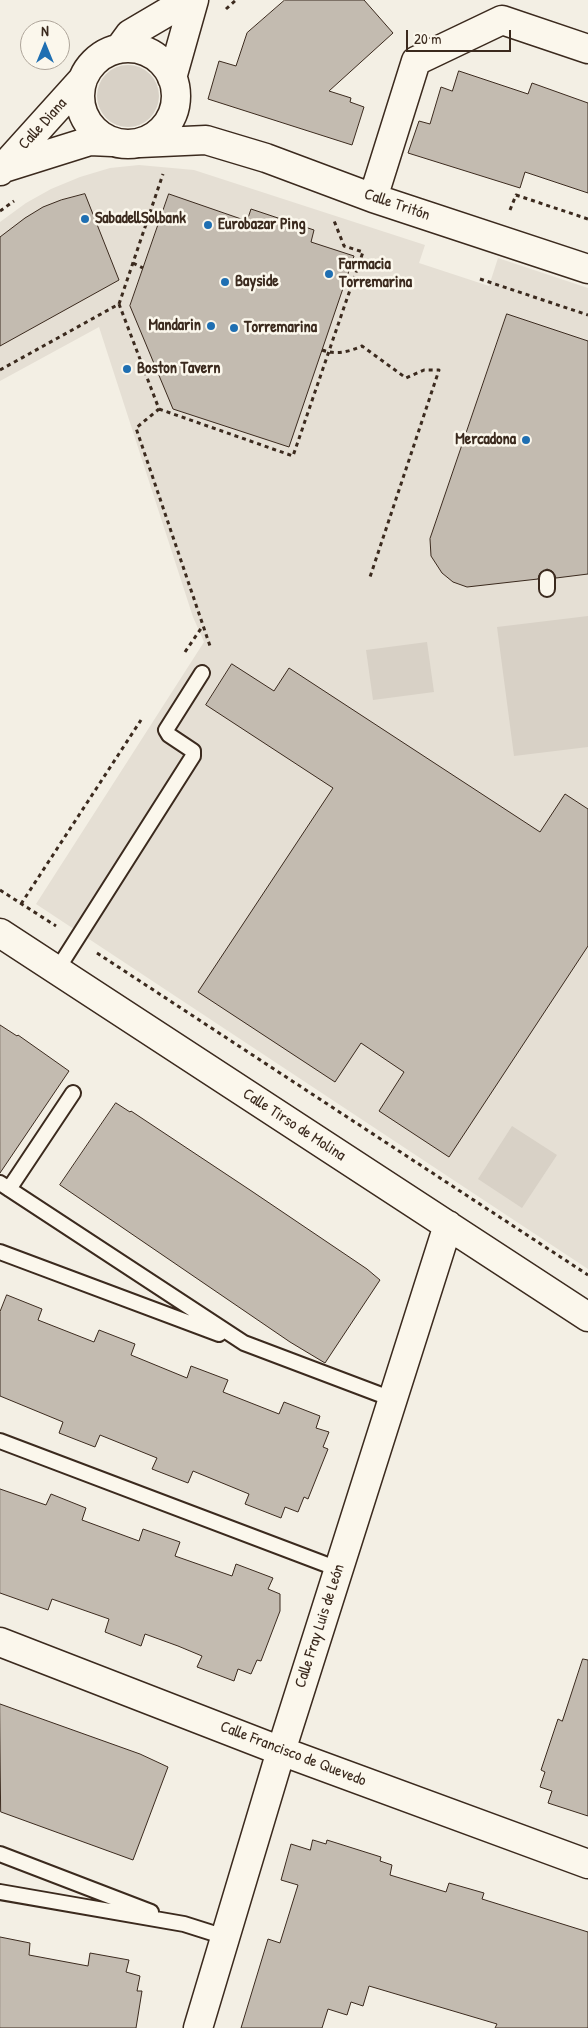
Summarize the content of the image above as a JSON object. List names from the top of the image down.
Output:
{
  "streets": {
    "street": [
      "Calle Diana",
      "Calle Tritón",
      "Calle Tirso de Molina",
      "Calle Fray Luis de León",
      "Calle Francisco de Quevedo"
    ]
  },
  "crossings": [
    ["Calle Diana", "Calle Tritón"],
    ["Calle Tirso de Molina", "Calle Fray Luis de León"],
    ["Calle Fray Luis de León", "Calle Francisco de Quevedo"]
  ],
  "places": [
    "SabadellSolbank",
    "Eurobazar Ping",
    "Farmacia Torremarina",
    "Bayside",
    "Mandarin",
    "Torremarina",
    "Boston Tavern",
    "Mercadona"
  ],
  "scale_bar": "20 m",
  "north": "top"
}
